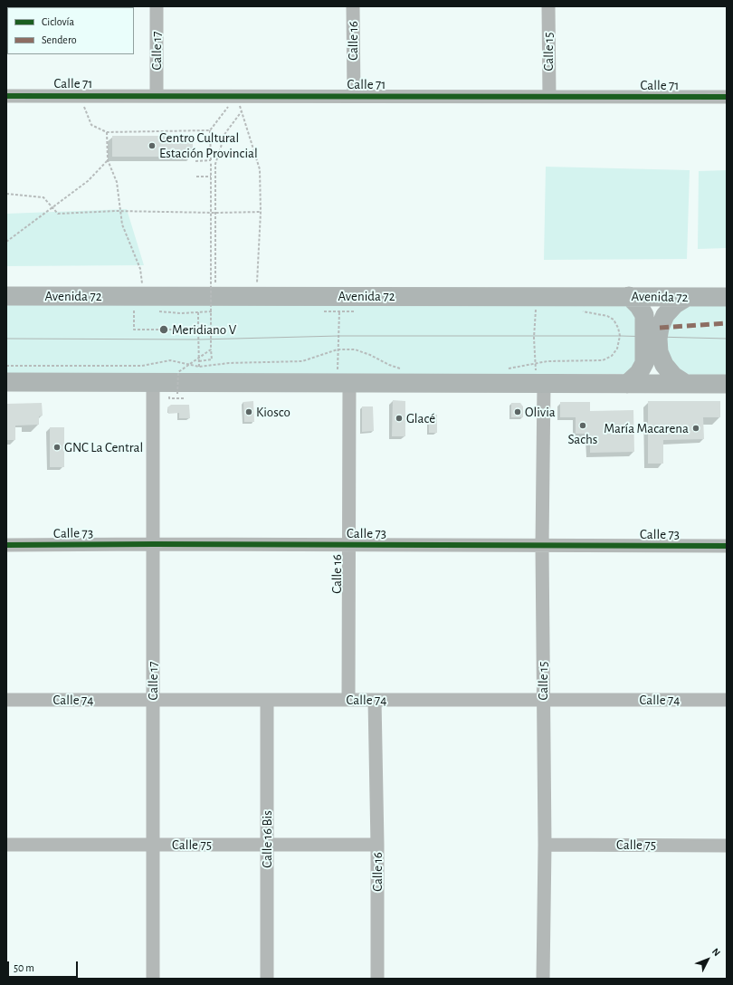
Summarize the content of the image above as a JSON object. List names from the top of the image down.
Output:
{
  "streets": {
    "highway": ["Avenida 72"],
    "street": [
      "Calle 16",
      "Calle 17",
      "Calle 15",
      "Calle 71",
      "Calle 73",
      "Calle 74",
      "Calle 16 Bis",
      "Calle 75"
    ]
  },
  "crossings": [
    ["Calle 16", "Calle 71"],
    ["Calle 16", "Calle 73"],
    ["Calle 16", "Calle 74"],
    ["Calle 16", "Calle 75"],
    ["Calle 17", "Calle 71"],
    ["Calle 17", "Calle 73"],
    ["Calle 17", "Calle 74"],
    ["Calle 17", "Calle 75"],
    ["Calle 15", "Calle 71"],
    ["Calle 15", "Avenida 72"],
    ["Calle 15", "Calle 73"],
    ["Calle 15", "Calle 74"],
    ["Calle 15", "Calle 75"],
    ["Calle 74", "Calle 16 Bis"],
    ["Calle 16 Bis", "Calle 75"]
  ],
  "places": [
    "Centro Cultural Estación Provincial",
    "Meridiano V",
    "Kiosco",
    "Olivia",
    "Glacé",
    "Sachs",
    "María Macarena",
    "GNC La Central"
  ],
  "legend": ["Ciclovía", "Sendero"],
  "scale_bar": "50 m",
  "north": "top right"
}
